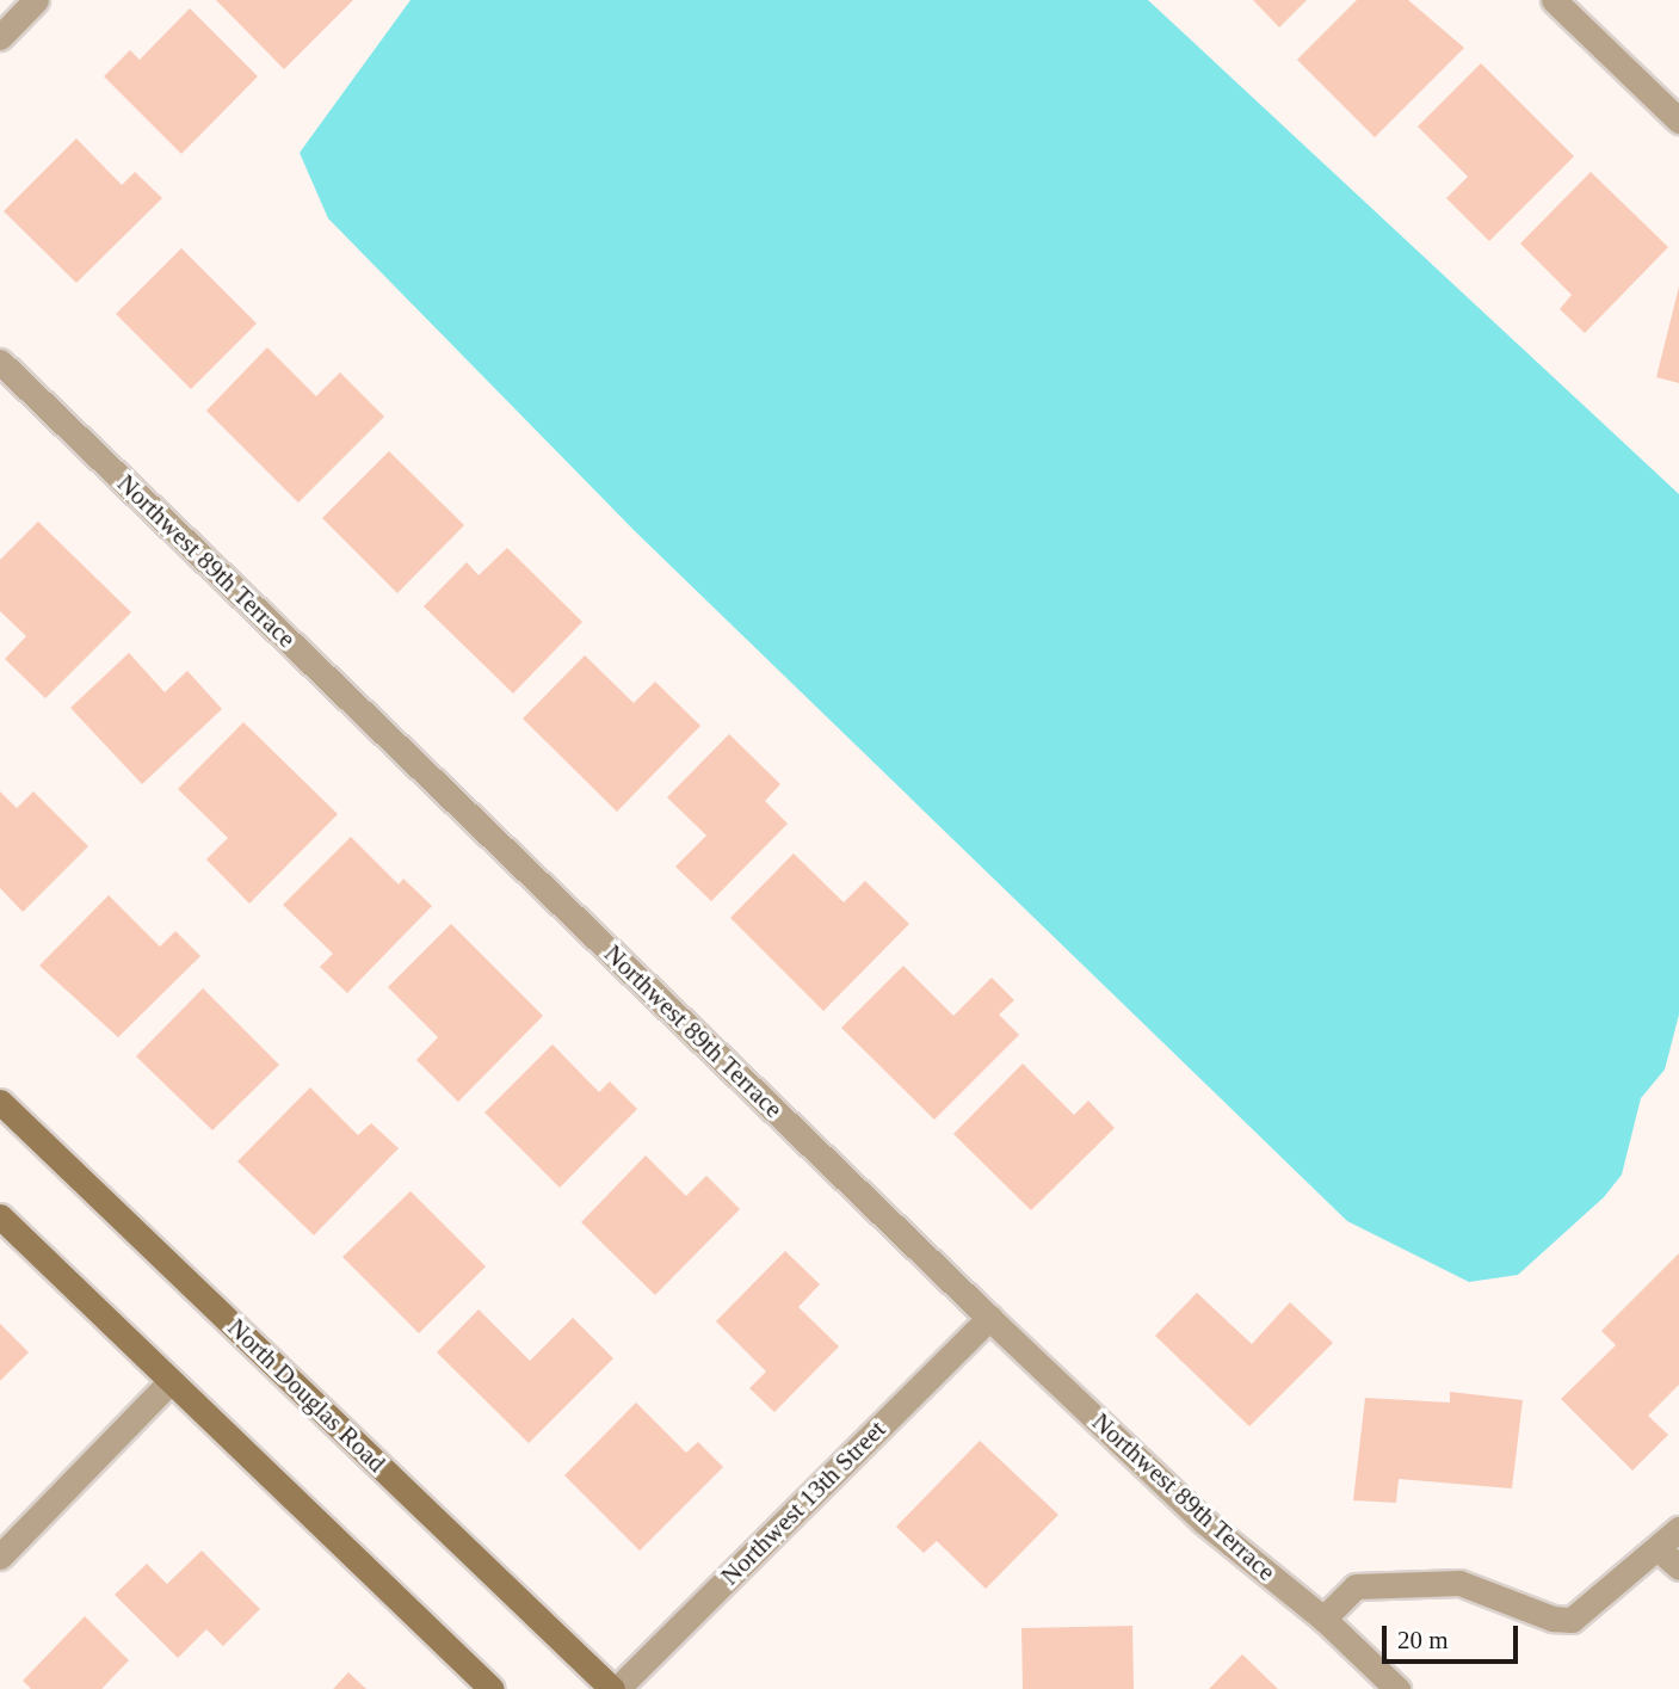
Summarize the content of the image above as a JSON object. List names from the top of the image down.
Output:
{
  "streets": {
    "main road": ["North Douglas Road"],
    "street": ["Northwest 89th Terrace", "Northwest 13th Street"]
  },
  "crossings": [
    ["Northwest 89th Terrace", "Northwest 13th Street"],
    ["North Douglas Road", "Northwest 13th Street"]
  ],
  "scale_bar": "20 m"
}
